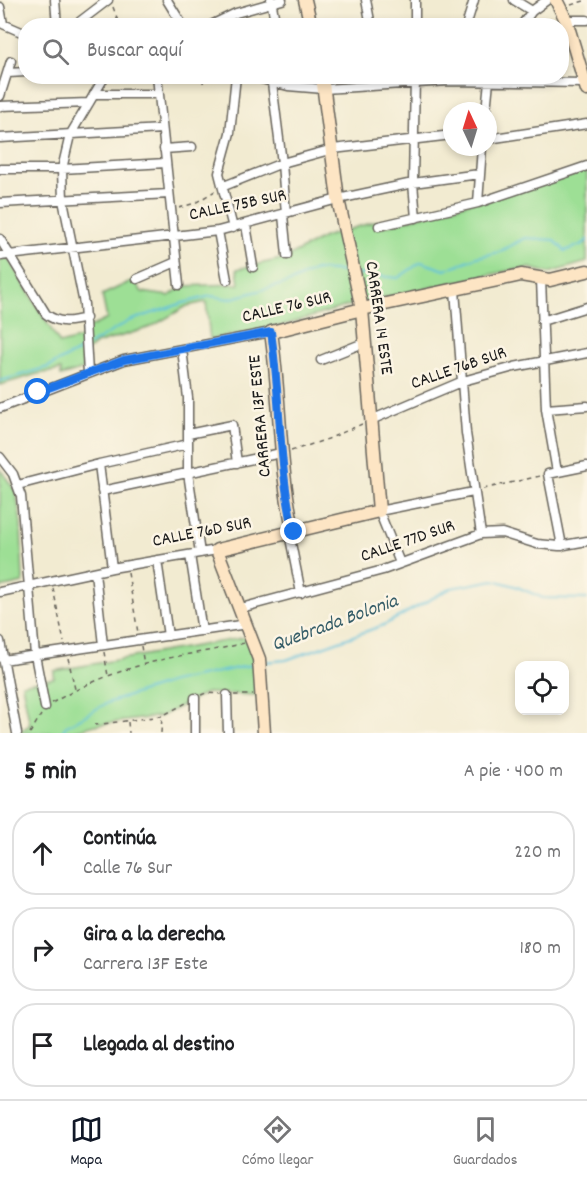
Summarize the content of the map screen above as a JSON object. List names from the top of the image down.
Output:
{
  "streets": {
    "street": [
      "CALLE 75B SUR",
      "CALLE 76 SUR",
      "CARRERA 14 ESTE",
      "CALLE 76B SUR",
      "CARRERA 13F ESTE",
      "CALLE 76D SUR",
      "CALLE 77D SUR"
    ]
  },
  "crossings": [
    ["CALLE 75B SUR", "CARRERA 14 ESTE"],
    ["CALLE 76 SUR", "CARRERA 14 ESTE"],
    ["CALLE 76 SUR", "CARRERA 13F ESTE"],
    ["CARRERA 14 ESTE", "CALLE 76B SUR"],
    ["CARRERA 14 ESTE", "CALLE 76D SUR"],
    ["CARRERA 14 ESTE", "CALLE 77D SUR"],
    ["CARRERA 13F ESTE", "CALLE 76D SUR"]
  ],
  "water": ["Quebrada Bolonia"],
  "north": "top",
  "page": {
    "search": "Buscar aquí",
    "heading": ["5 min", "A pie · 400 m"],
    "list": [
      ["Continúa", "Calle 76 Sur", "220 m"],
      ["Gira a la derecha", "Carrera 13F Este", "180 m"],
      "Llegada al destino"
    ],
    "nav": ["Mapa", "Cómo llegar", "Guardados"]
  }
}
